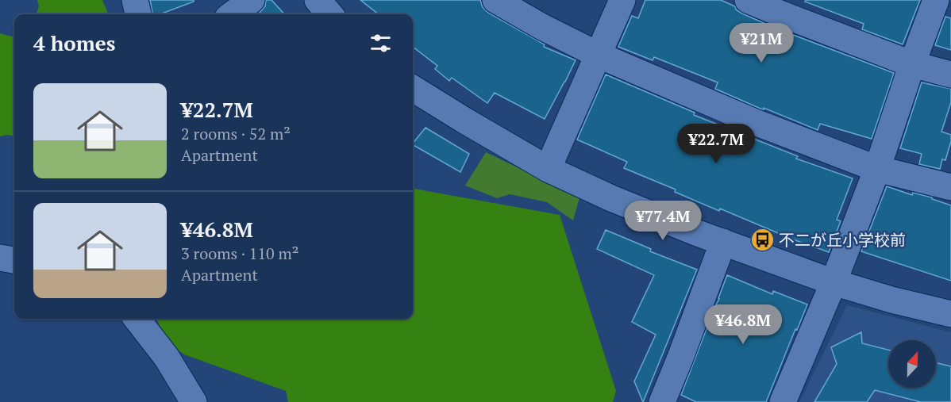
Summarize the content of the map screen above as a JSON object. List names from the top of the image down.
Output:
{
  "places": {
    "bus stop": ["不二が丘小学校前"]
  },
  "north": "top",
  "page": {
    "heading": "4 homes",
    "price": [
      "¥21M",
      "¥22.7M",
      "¥77.4M",
      "¥46.8M"
    ],
    "list": [
      {
        "name": "¥22.7M",
        "note": "2 rooms · 52 m² · Apartment"
      },
      {
        "name": "¥46.8M",
        "note": "3 rooms · 110 m² · Apartment"
      }
    ]
  }
}
